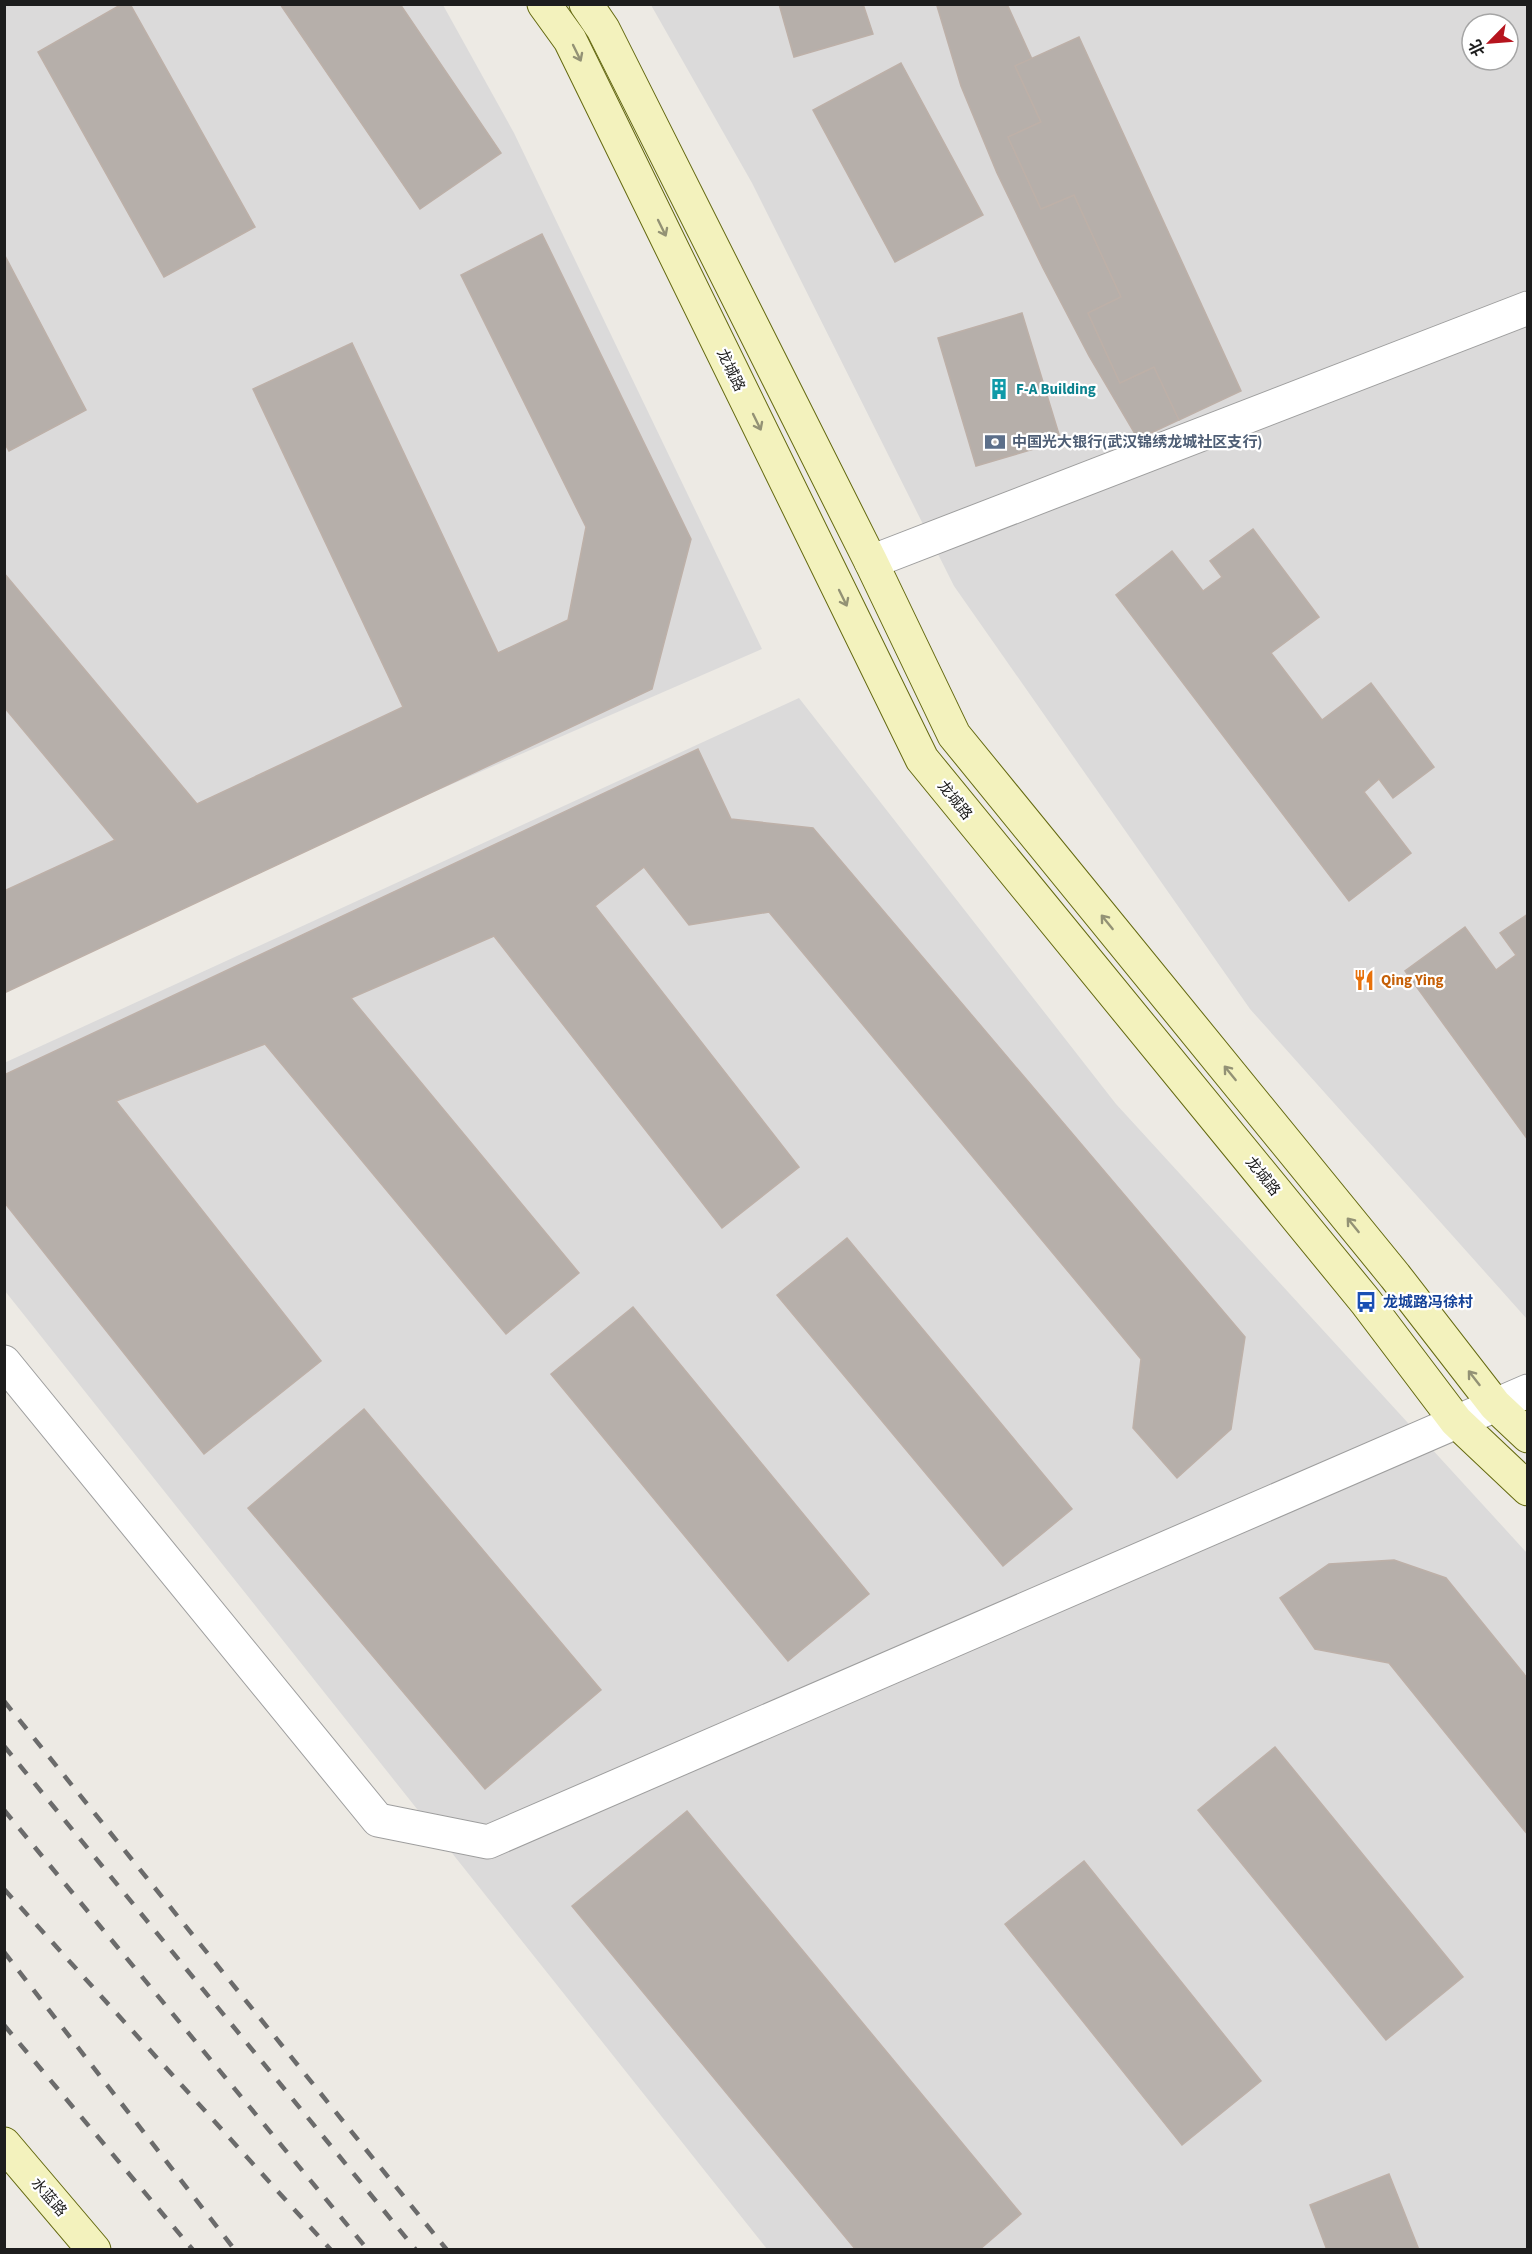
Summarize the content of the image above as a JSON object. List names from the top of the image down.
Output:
{
  "streets": {
    "street": ["龙城路", "水蓝路"]
  },
  "places": {
    "building": ["F-A Building"],
    "bank": ["中国光大银行(武汉锦绣龙城社区支行)"],
    "restaurant": ["Qing Ying"],
    "bus stop": ["龙城路冯徐村"]
  },
  "north": "bottom left"
}
